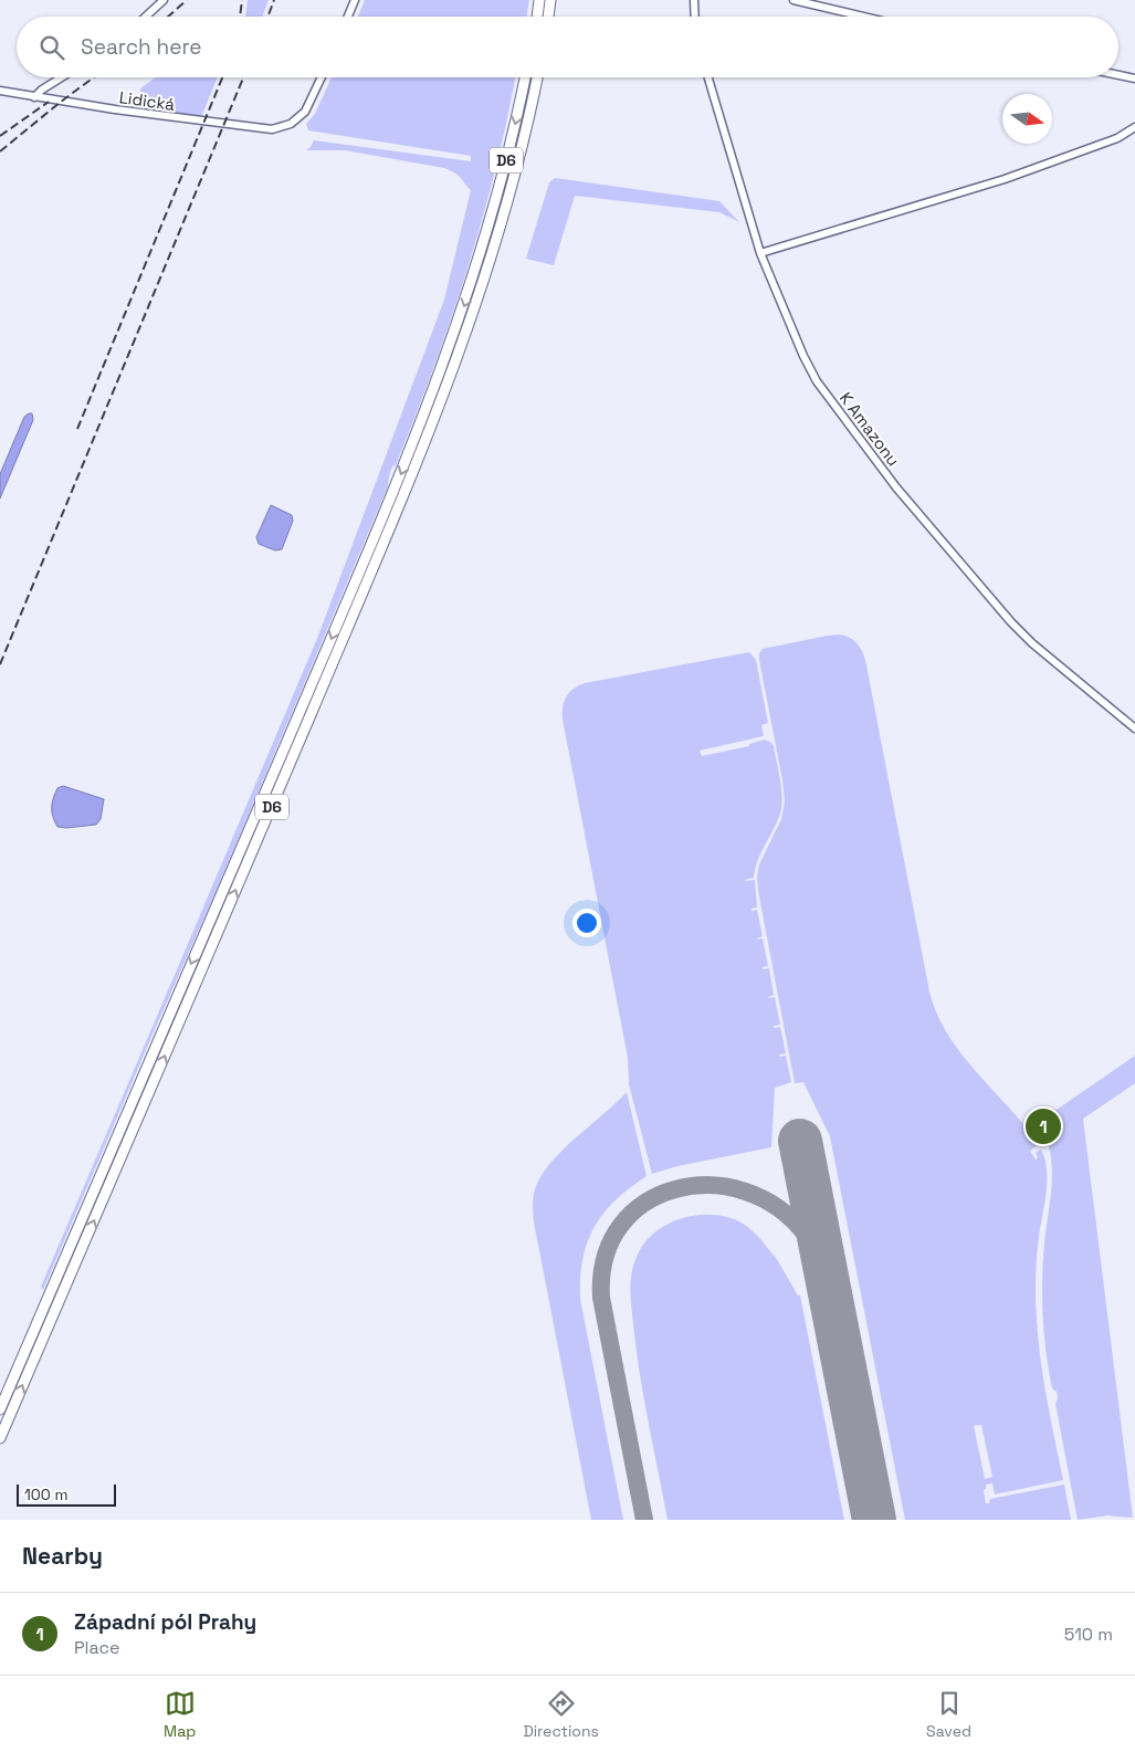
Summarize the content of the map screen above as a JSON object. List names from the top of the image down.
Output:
{
  "streets": {
    "highway": ["D6"],
    "street": ["Lidická", "K Amazonu"]
  },
  "scale_bar": "100 m",
  "north": "right",
  "page": {
    "search": "Search here",
    "pins": "1",
    "scale": "100 m",
    "heading": "Nearby",
    "list": [
      {
        "mark": "1",
        "name": "Západní pól Prahy",
        "note": "Place",
        "value": "510 m"
      }
    ],
    "nav": ["Map", "Directions", "Saved"]
  }
}
